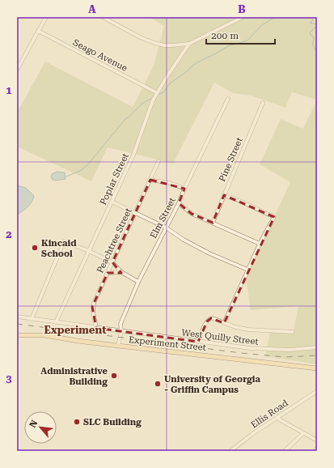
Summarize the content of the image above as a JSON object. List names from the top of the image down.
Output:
{
  "streets": {
    "main road": ["Experiment Street"],
    "street": [
      "Seago Avenue",
      "Pine Street",
      "Poplar Street",
      "Elm Street",
      "Peachtree Street",
      "West Quilly Street",
      "Ellis Road"
    ]
  },
  "crossings": [
    ["Seago Avenue", "Poplar Street"],
    ["Poplar Street", "West Quilly Street"],
    ["Elm Street", "West Quilly Street"],
    ["Elm Street", "Experiment Street"],
    ["Peachtree Street", "West Quilly Street"]
  ],
  "districts": ["Experiment"],
  "places": [
    "Kincaid School",
    "Administrative Building",
    "University of Georgia - Griffin Campus",
    "SLC Building"
  ],
  "scale_bar": "200 m",
  "north": "top left",
  "grid": {
    "columns": ["A", "B"],
    "rows": ["1", "2", "3"]
  }
}
